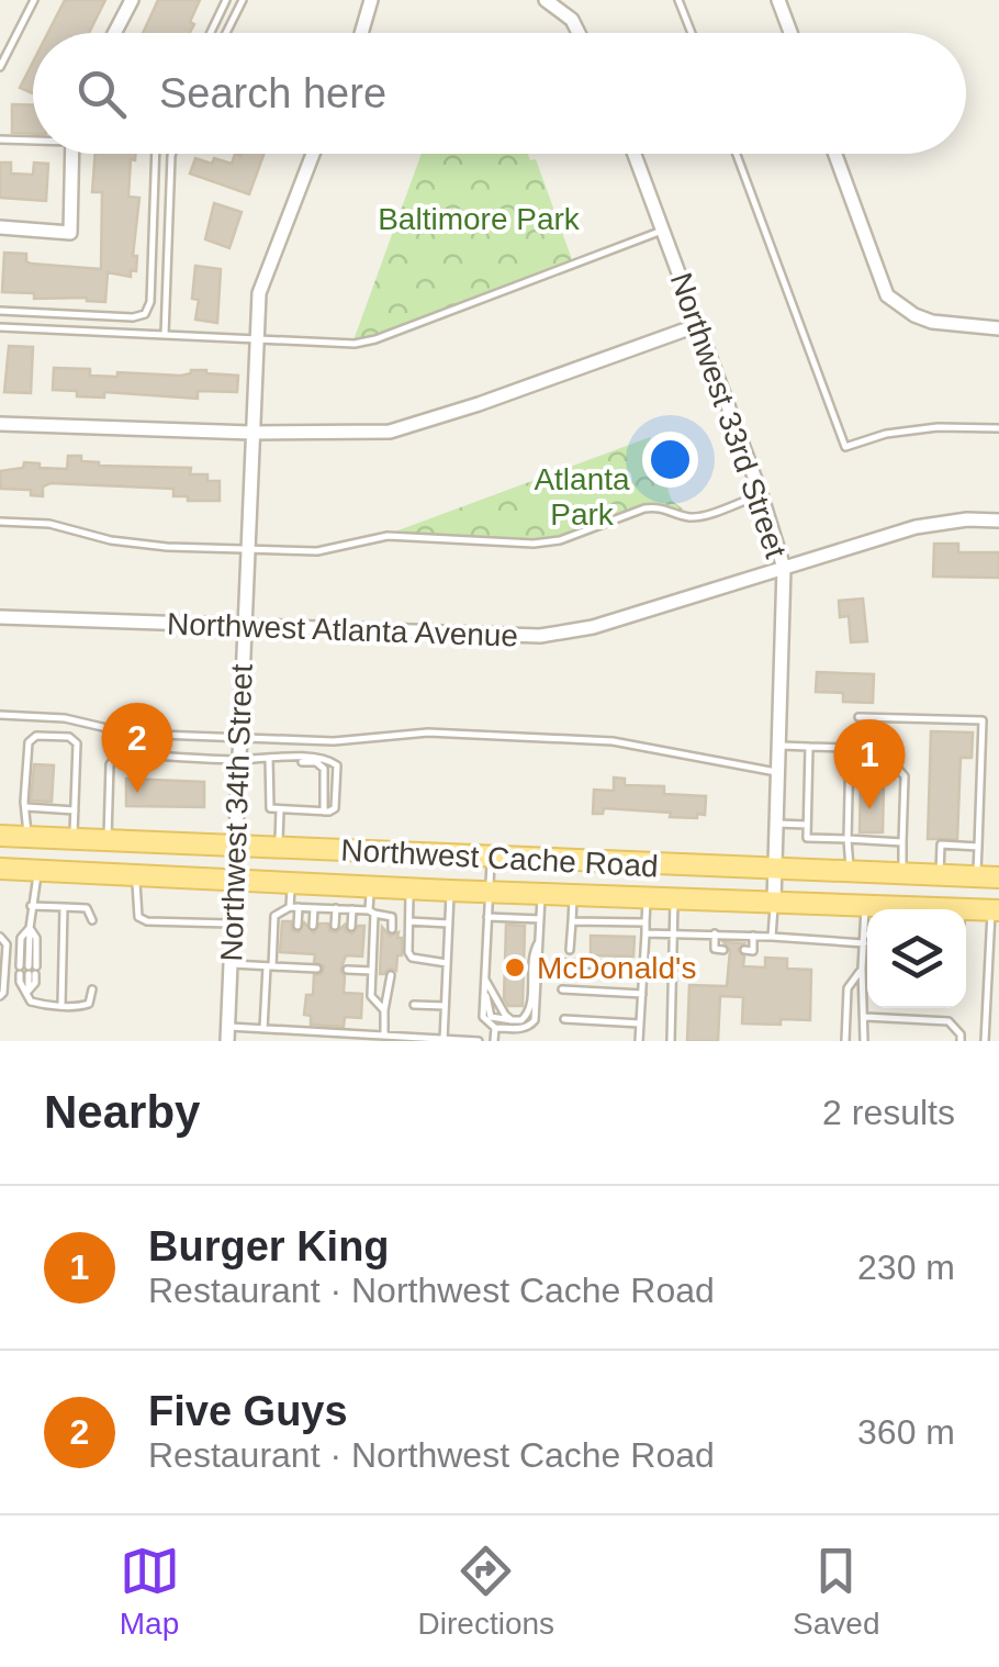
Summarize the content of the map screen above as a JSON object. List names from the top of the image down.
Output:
{
  "streets": {
    "main road": ["Northwest Cache Road"],
    "street": ["Northwest 33rd Street", "Northwest Atlanta Avenue", "Northwest 34th Street"]
  },
  "crossings": [
    ["Northwest 33rd Street", "Northwest Atlanta Avenue"],
    ["Northwest 33rd Street", "Northwest Cache Road"],
    ["Northwest Atlanta Avenue", "Northwest 34th Street"],
    ["Northwest 34th Street", "Northwest Cache Road"]
  ],
  "parks": ["Baltimore Park", "Atlanta Park"],
  "places": ["McDonald's"],
  "page": {
    "search": "Search here",
    "pins": ["2", "1"],
    "heading": ["Nearby", "2 results"],
    "list": [
      {
        "mark": "1",
        "name": "Burger King",
        "note": "Restaurant · Northwest Cache Road",
        "value": "230 m"
      },
      {
        "mark": "2",
        "name": "Five Guys",
        "note": "Restaurant · Northwest Cache Road",
        "value": "360 m"
      }
    ],
    "nav": ["Map", "Directions", "Saved"]
  }
}
